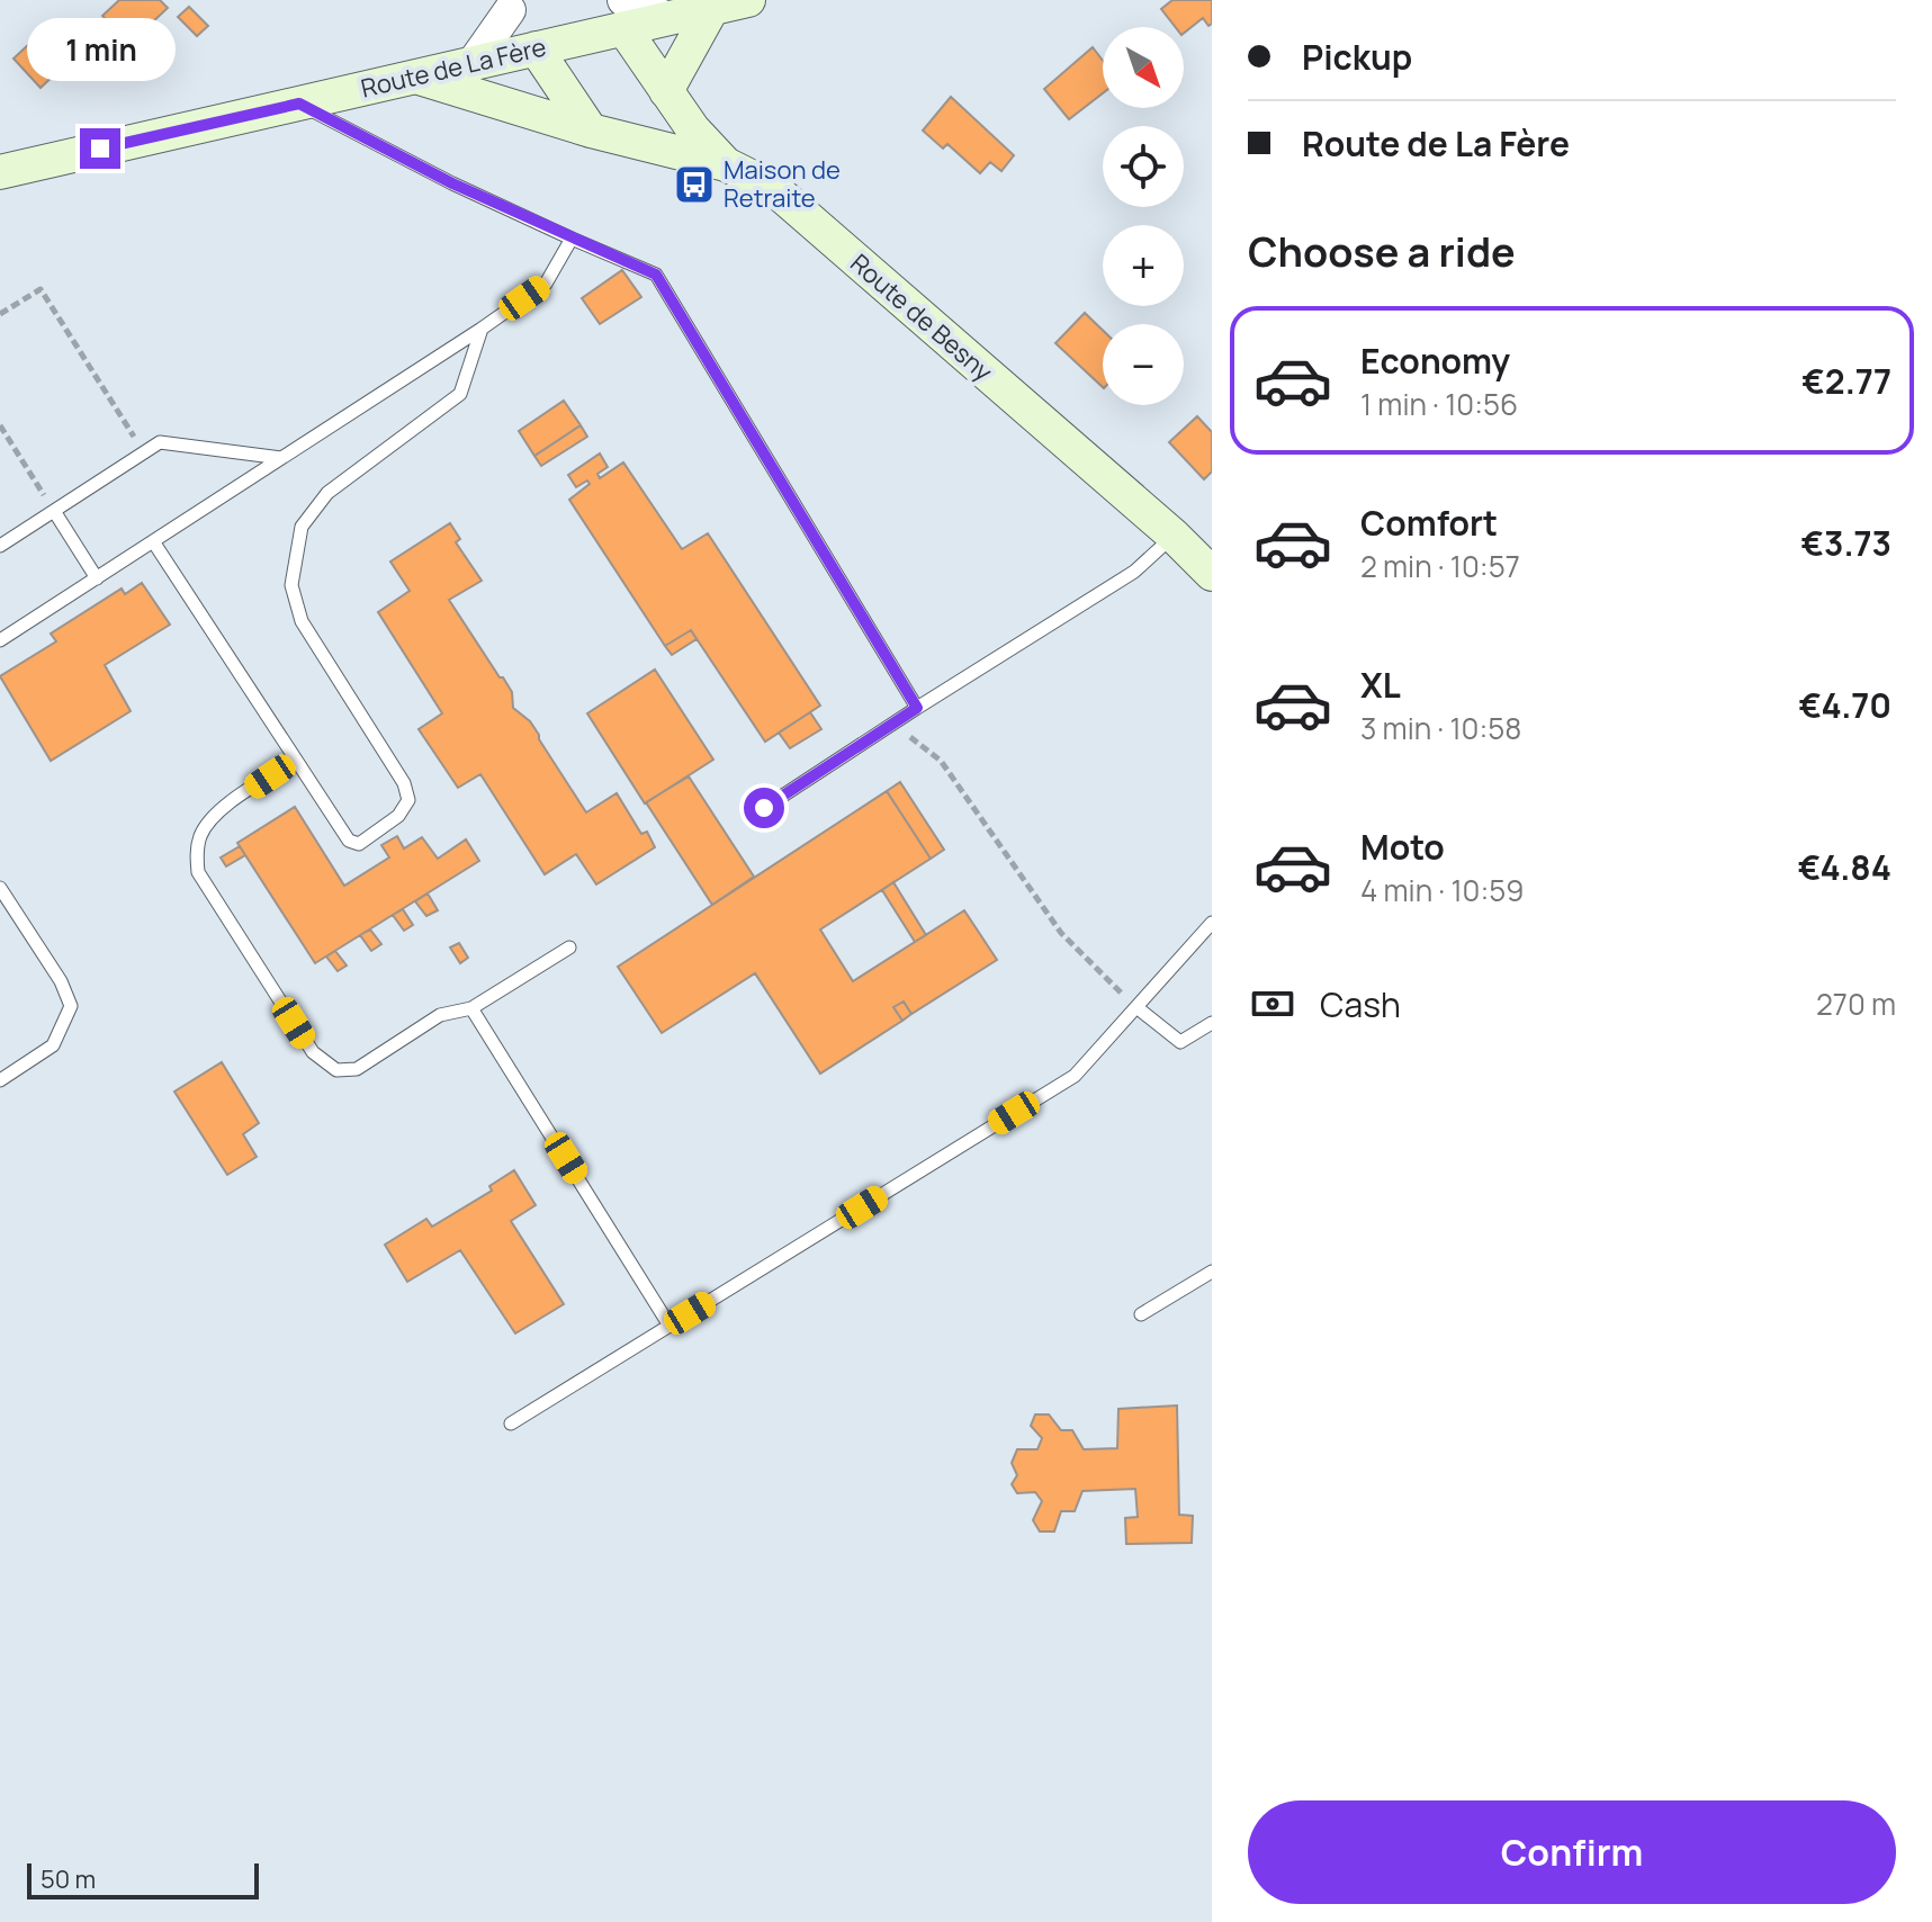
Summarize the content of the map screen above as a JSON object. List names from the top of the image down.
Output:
{
  "streets": {
    "main road": ["Route de La Fère", "Route de Besny"]
  },
  "crossings": [
    ["Route de La Fère", "Route de Besny"]
  ],
  "places": {
    "bus stop": ["Maison de Retraite"]
  },
  "scale_bar": "50 m",
  "north": "bottom right",
  "page": {
    "banner": ["Pickup", "Route de La Fère"],
    "bubble": "1 min",
    "map_buttons": ["+", "−"],
    "heading": "Choose a ride",
    "list": [
      {
        "name": "Economy",
        "note": "1 min · 10:56",
        "value": "€2.77"
      },
      {
        "name": "Comfort",
        "note": "2 min · 10:57",
        "value": "€3.73"
      },
      {
        "name": "XL",
        "note": "3 min · 10:58",
        "value": "€4.70"
      },
      {
        "name": "Moto",
        "note": "4 min · 10:59",
        "value": "€4.84"
      }
    ],
    "pay": ["Cash", "270 m"],
    "buttons": "Confirm",
    "scale": "50 m"
  }
}
